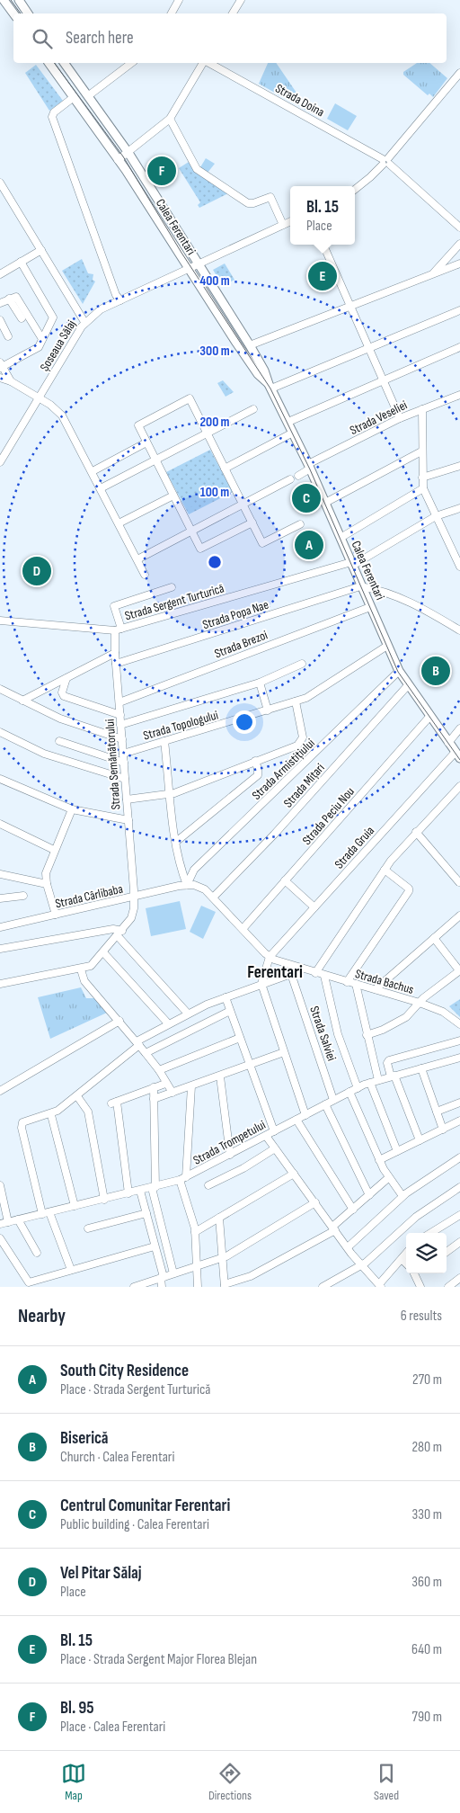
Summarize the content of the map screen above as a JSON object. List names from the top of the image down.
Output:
{
  "streets": {
    "main road": ["Calea Ferentari"],
    "street": [
      "Strada Doina",
      "Șoseaua Sălaj",
      "Strada Veseliei",
      "Strada Sergent Turturică",
      "Strada Popa Nae",
      "Strada Brezoi",
      "Strada Topologului",
      "Strada Semănătorului",
      "Strada Armistițiului",
      "Strada Mițari",
      "Strada Peciu Nou",
      "Strada Gruia",
      "Strada Cârlibaba",
      "Strada Bachus",
      "Strada Salviei",
      "Strada Trompetului"
    ]
  },
  "crossings": [
    ["Calea Ferentari", "Șoseaua Sălaj"],
    ["Calea Ferentari", "Strada Veseliei"],
    ["Calea Ferentari", "Strada Sergent Turturică"],
    ["Calea Ferentari", "Strada Popa Nae"],
    ["Calea Ferentari", "Strada Brezoi"],
    ["Calea Ferentari", "Strada Topologului"],
    ["Calea Ferentari", "Strada Armistițiului"],
    ["Calea Ferentari", "Strada Mițari"],
    ["Calea Ferentari", "Strada Peciu Nou"],
    ["Calea Ferentari", "Strada Gruia"],
    ["Strada Sergent Turturică", "Strada Semănătorului"],
    ["Strada Popa Nae", "Strada Semănătorului"],
    ["Strada Brezoi", "Strada Semănătorului"],
    ["Strada Topologului", "Strada Semănătorului"],
    ["Strada Semănătorului", "Strada Cârlibaba"],
    ["Strada Armistițiului", "Strada Cârlibaba"],
    ["Strada Gruia", "Strada Bachus"],
    ["Strada Salviei", "Strada Trompetului"]
  ],
  "districts": ["Ferentari"],
  "page": {
    "search": "Search here",
    "pins": [
      "F",
      "E",
      "C",
      "A",
      "D",
      "B"
    ],
    "popup": ["Bl. 15", "Place"],
    "heading": ["Nearby", "6 results"],
    "list": [
      {
        "mark": "A",
        "name": "South City Residence",
        "note": "Place · Strada Sergent Turturică",
        "value": "270 m"
      },
      {
        "mark": "B",
        "name": "Biserică",
        "note": "Church · Calea Ferentari",
        "value": "280 m"
      },
      {
        "mark": "C",
        "name": "Centrul Comunitar Ferentari",
        "note": "Public building · Calea Ferentari",
        "value": "330 m"
      },
      {
        "mark": "D",
        "name": "Vel Pitar Sălaj",
        "note": "Place",
        "value": "360 m"
      },
      {
        "mark": "E",
        "name": "Bl. 15",
        "note": "Place · Strada Sergent Major Florea Blejan",
        "value": "640 m"
      },
      {
        "mark": "F",
        "name": "Bl. 95",
        "note": "Place · Calea Ferentari",
        "value": "790 m"
      }
    ],
    "nav": ["Map", "Directions", "Saved"]
  },
  "rings": [
    "400 m",
    "300 m",
    "200 m",
    "100 m"
  ]
}
